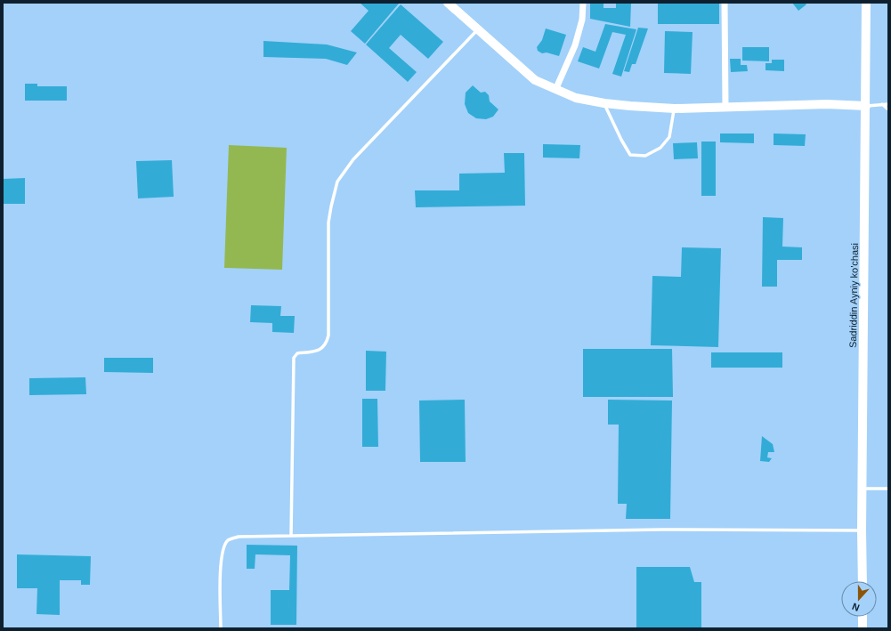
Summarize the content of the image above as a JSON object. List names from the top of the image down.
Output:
{
  "streets": {
    "street": ["Sadriddin Ayniy ko'chasi"]
  },
  "north": "bottom"
}
